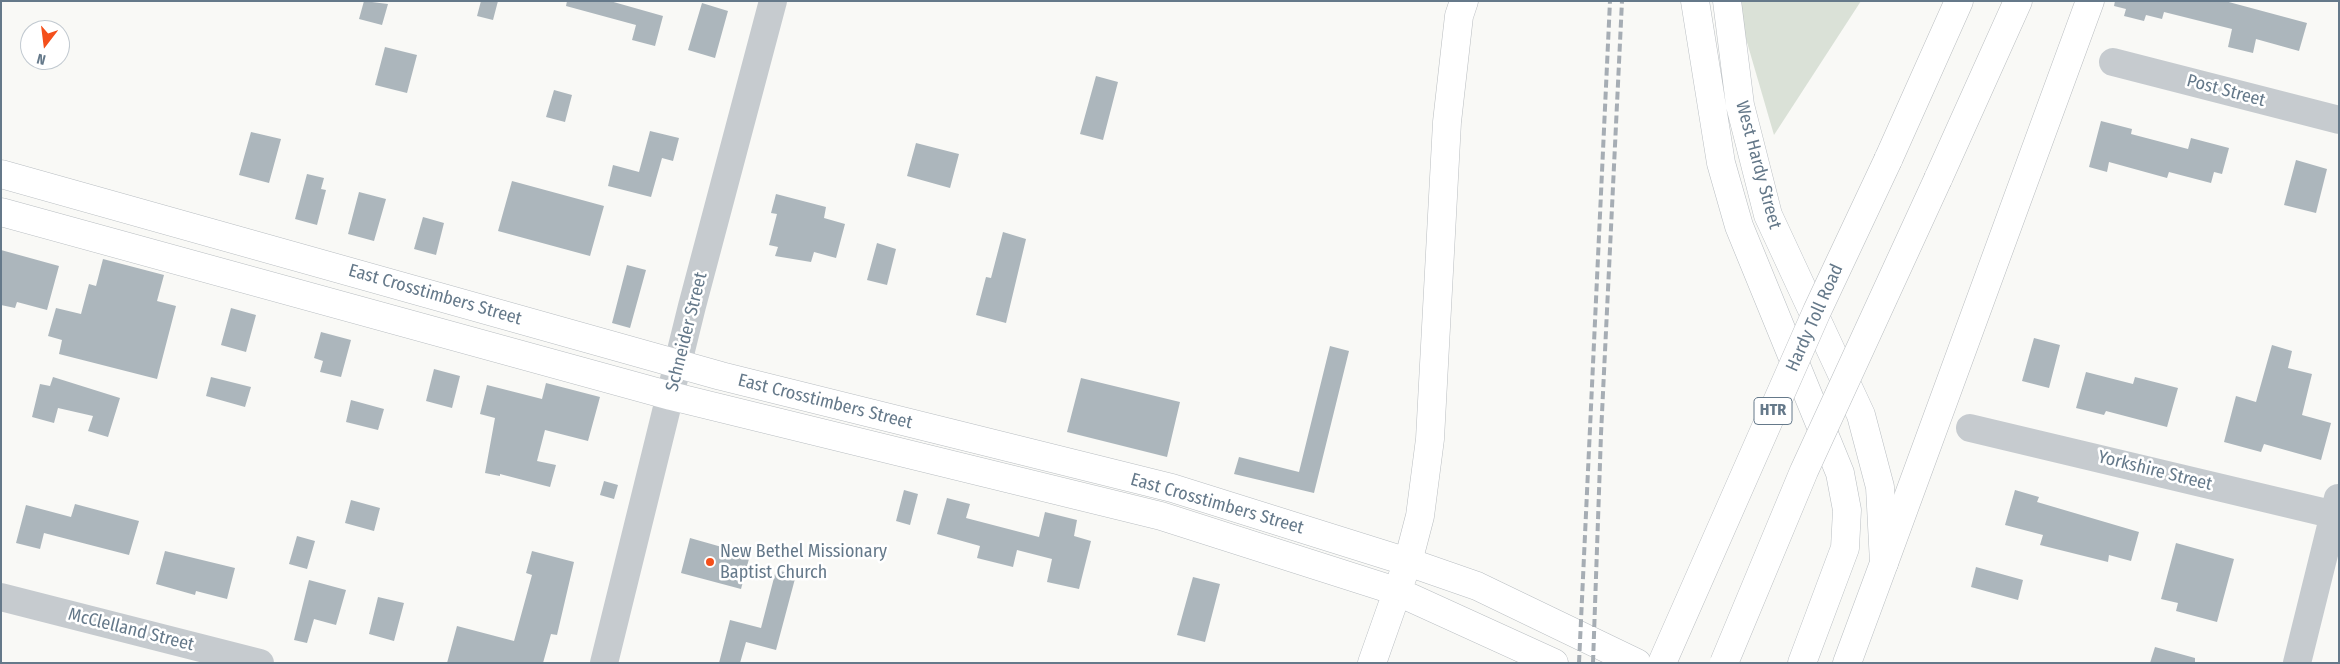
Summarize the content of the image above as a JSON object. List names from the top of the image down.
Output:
{
  "streets": {
    "main road": [
      "West Hardy Street",
      "East Crosstimbers Street",
      "Hardy Toll Road",
      "HTR"
    ],
    "street": [
      "Post Street",
      "Schneider Street",
      "Yorkshire Street",
      "McClelland Street"
    ]
  },
  "crossings": [
    ["East Crosstimbers Street", "Schneider Street"]
  ],
  "places": ["New Bethel Missionary Baptist Church"],
  "north": "bottom"
}
